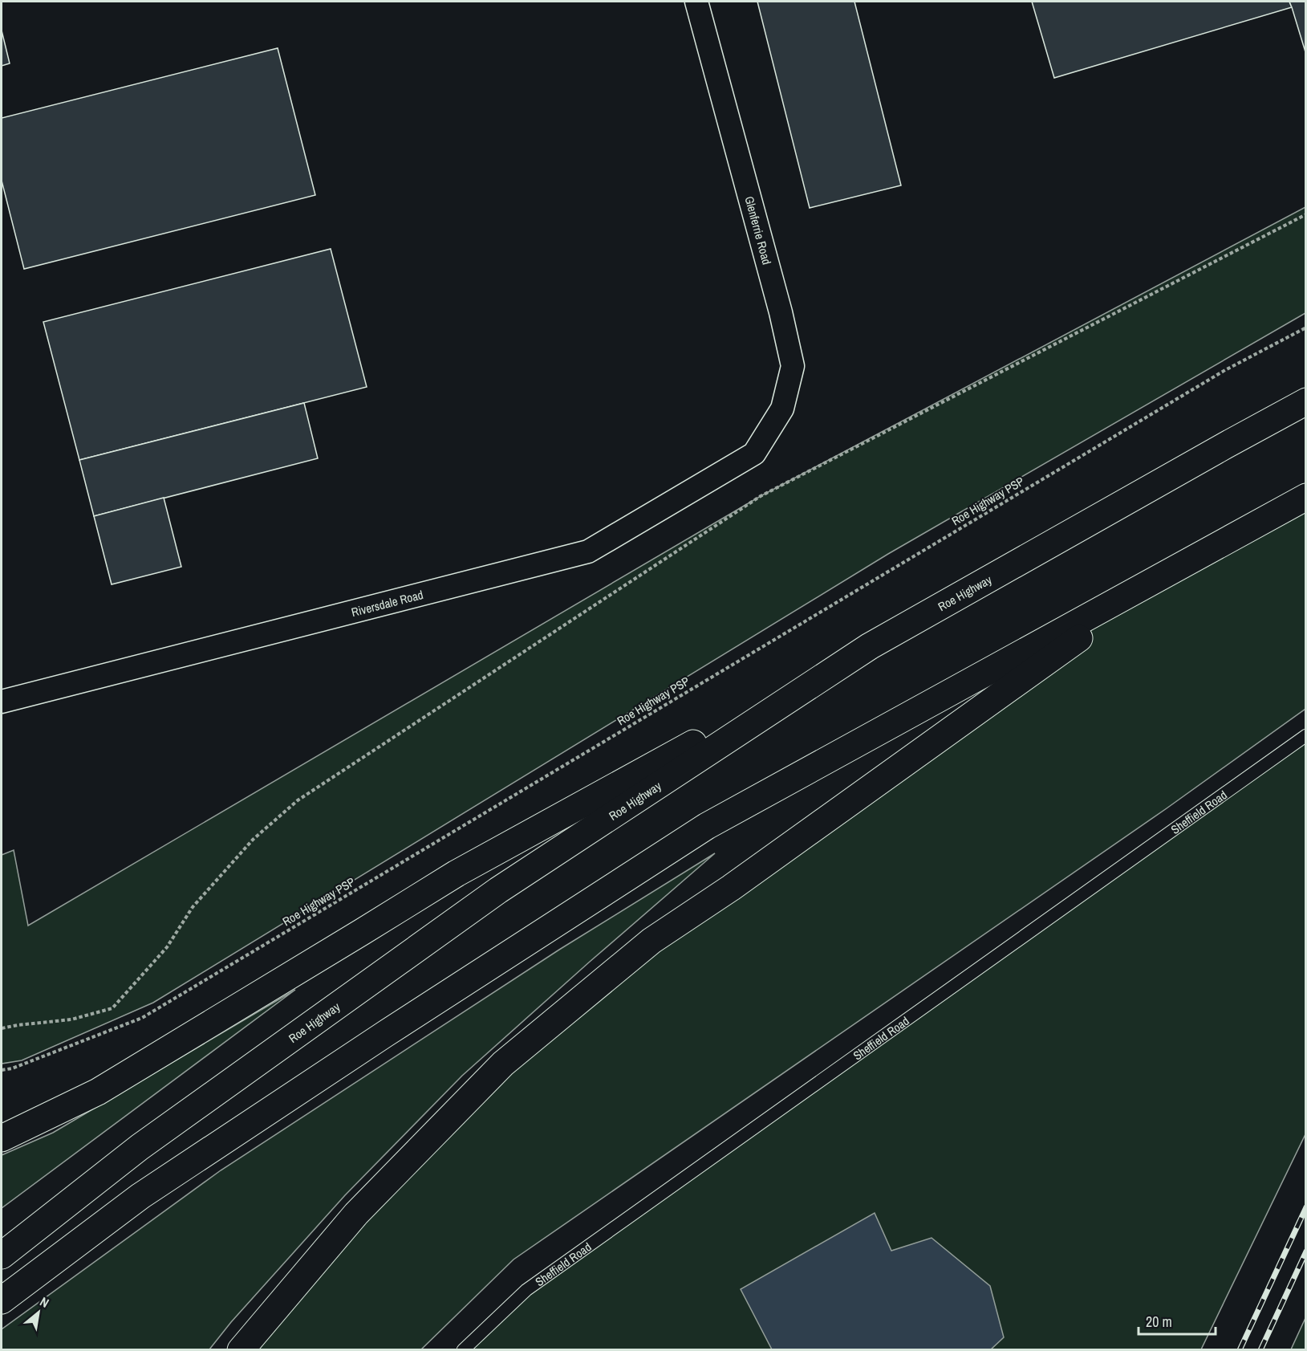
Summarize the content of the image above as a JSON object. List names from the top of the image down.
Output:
{
  "streets": {
    "highway": ["Roe Highway"],
    "street": ["Glenferrie Road", "Riversdale Road"],
    "lane": ["Sheffield Road"],
    "path": ["Roe Highway PSP"]
  },
  "crossings": [
    ["Glenferrie Road", "Riversdale Road"]
  ],
  "scale_bar": "20 m",
  "north": "top right"
}
